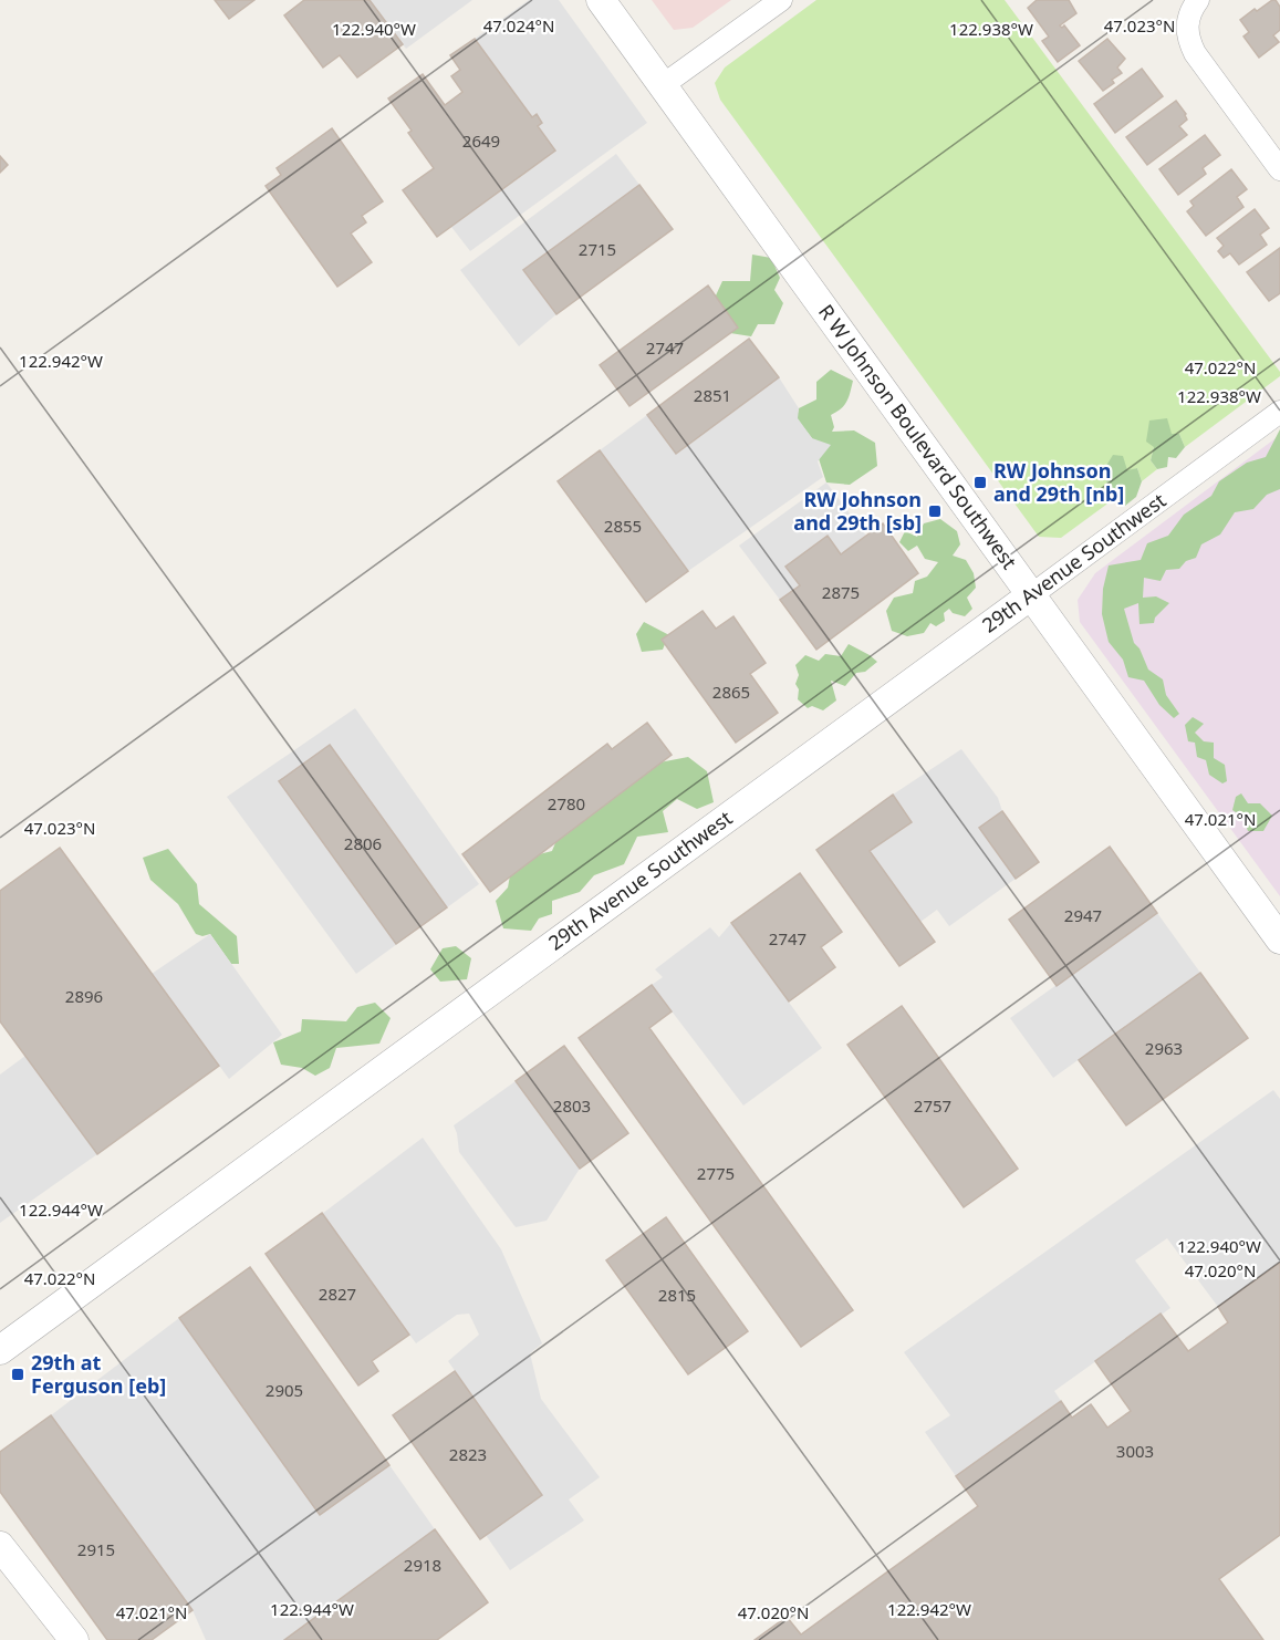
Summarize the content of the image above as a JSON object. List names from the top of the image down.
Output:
{
  "streets": {
    "street": ["R W Johnson Boulevard Southwest", "29th Avenue Southwest"]
  },
  "crossings": [
    ["R W Johnson Boulevard Southwest", "29th Avenue Southwest"]
  ],
  "places": {
    "transit": ["RW Johnson and 29th [nb]", "RW Johnson and 29th [sb]", "29th at Ferguson [eb]"]
  },
  "house_numbers": [
    "2649",
    "2715",
    "2747",
    "2851",
    "2855",
    "2875",
    "2865",
    "2780",
    "2806",
    "2947",
    "2747",
    "2896",
    "2963",
    "2803",
    "2757",
    "2775",
    "2827",
    "2815",
    "2905",
    "3003",
    "2823",
    "2915",
    "2918"
  ],
  "coordinates": [
    "47.024°N",
    "47.023°N",
    "122.940°W",
    "122.938°W",
    "122.942°W",
    "47.022°N",
    "47.021°N",
    "122.944°W",
    "47.020°N"
  ]
}
